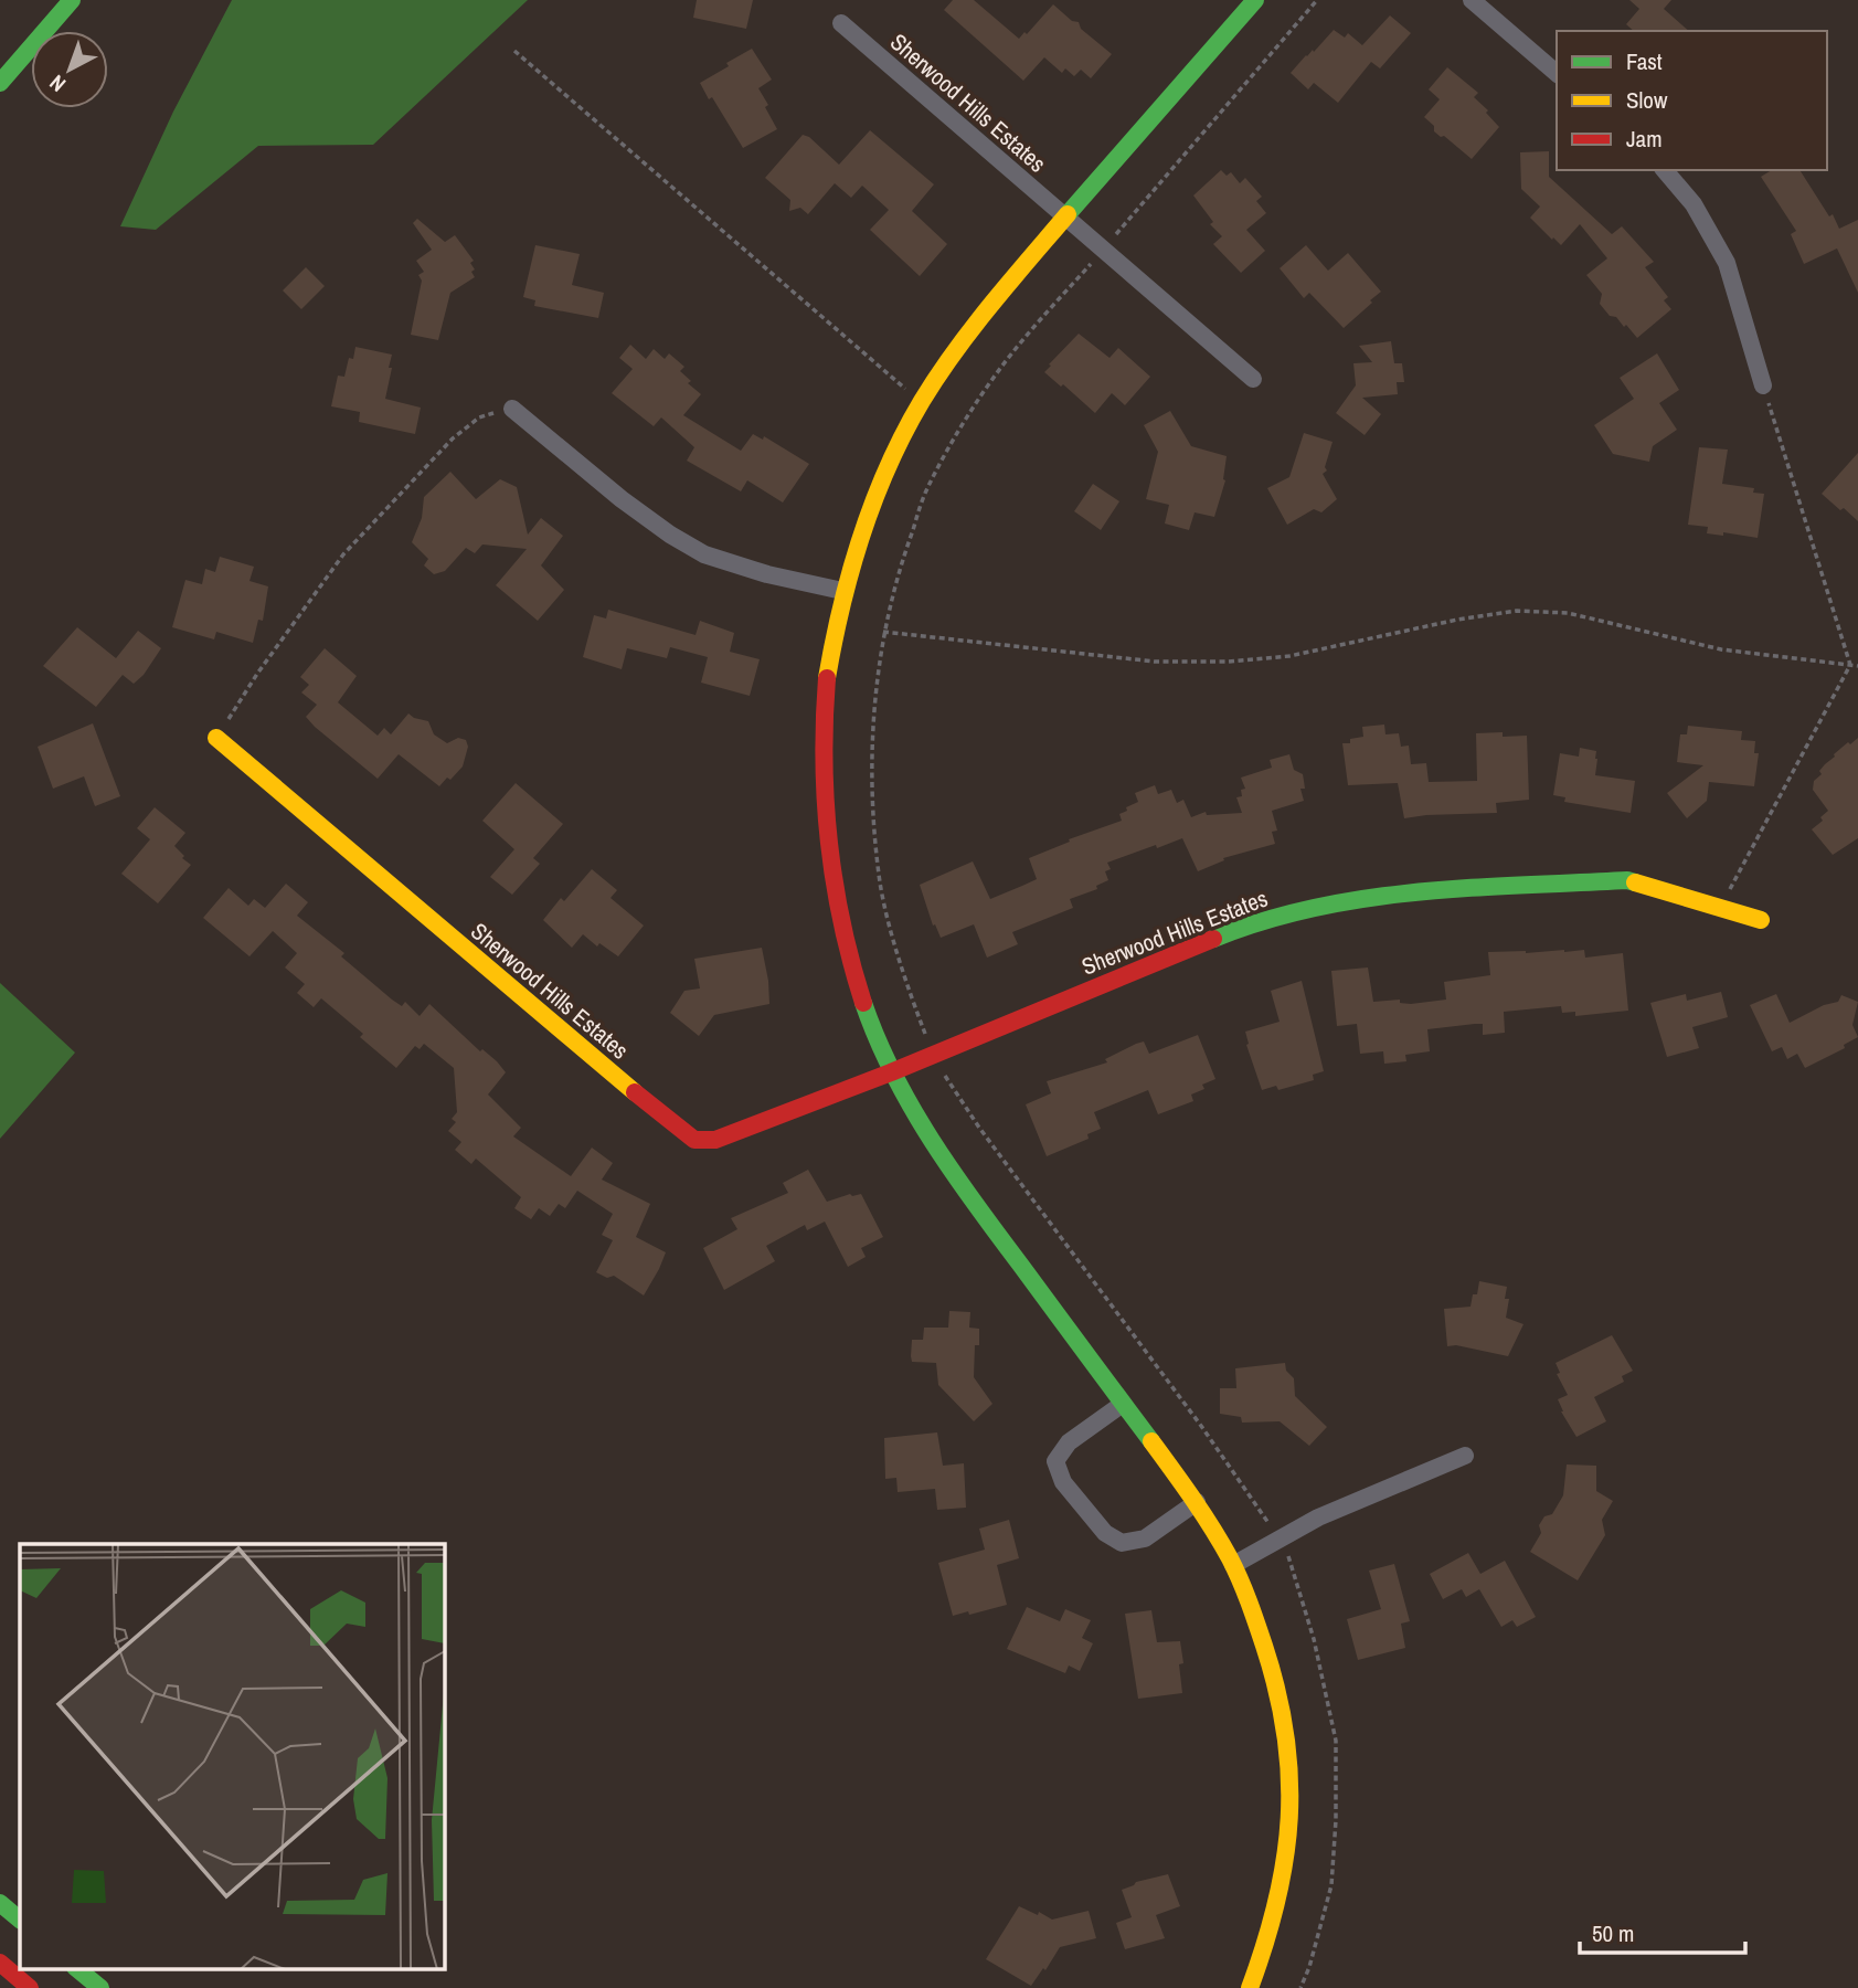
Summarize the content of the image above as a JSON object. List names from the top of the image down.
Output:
{
  "streets": {
    "street": ["Sherwood Hills Estates"]
  },
  "legend": ["Fast", "Slow", "Jam"],
  "scale_bar": "50 m",
  "north": "bottom left"
}
